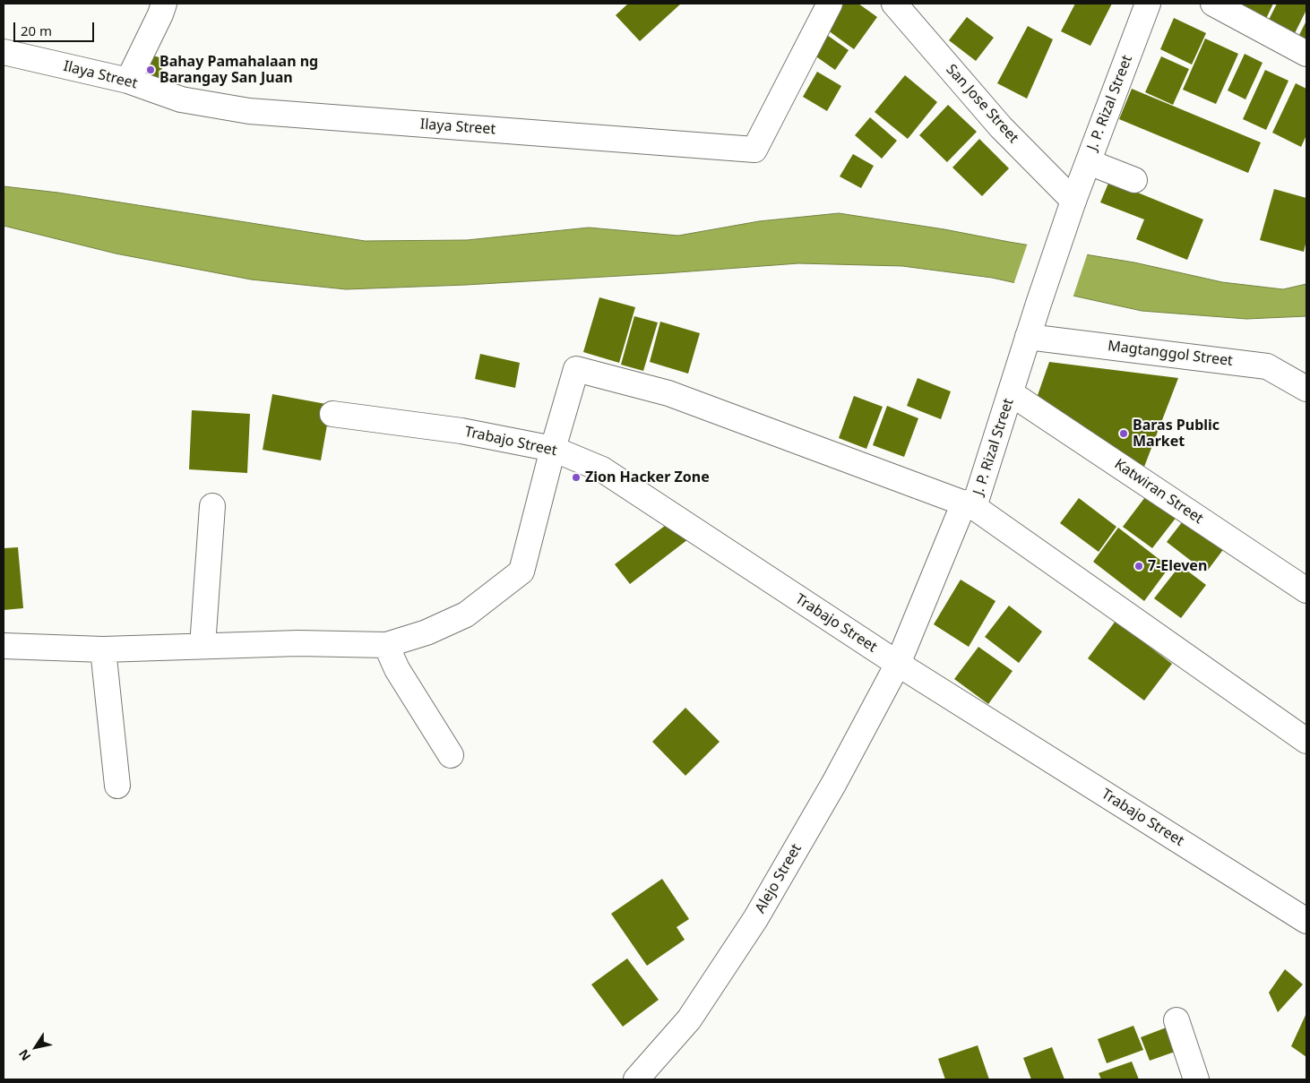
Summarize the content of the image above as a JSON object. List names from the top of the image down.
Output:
{
  "streets": {
    "street": [
      "Ilaya Street",
      "J. P. Rizal Street",
      "San Jose Street",
      "Magtanggol Street",
      "Trabajo Street",
      "Katwiran Street",
      "Alejo Street"
    ]
  },
  "crossings": [
    ["J. P. Rizal Street", "San Jose Street"],
    ["J. P. Rizal Street", "Magtanggol Street"],
    ["J. P. Rizal Street", "Katwiran Street"],
    ["J. P. Rizal Street", "Alejo Street"],
    ["Trabajo Street", "Alejo Street"]
  ],
  "places": [
    "Bahay Pamahalaan ng Barangay San Juan",
    "Baras Public Market",
    "Zion Hacker Zone",
    "7-Eleven"
  ],
  "scale_bar": "20 m",
  "north": "bottom left"
}
